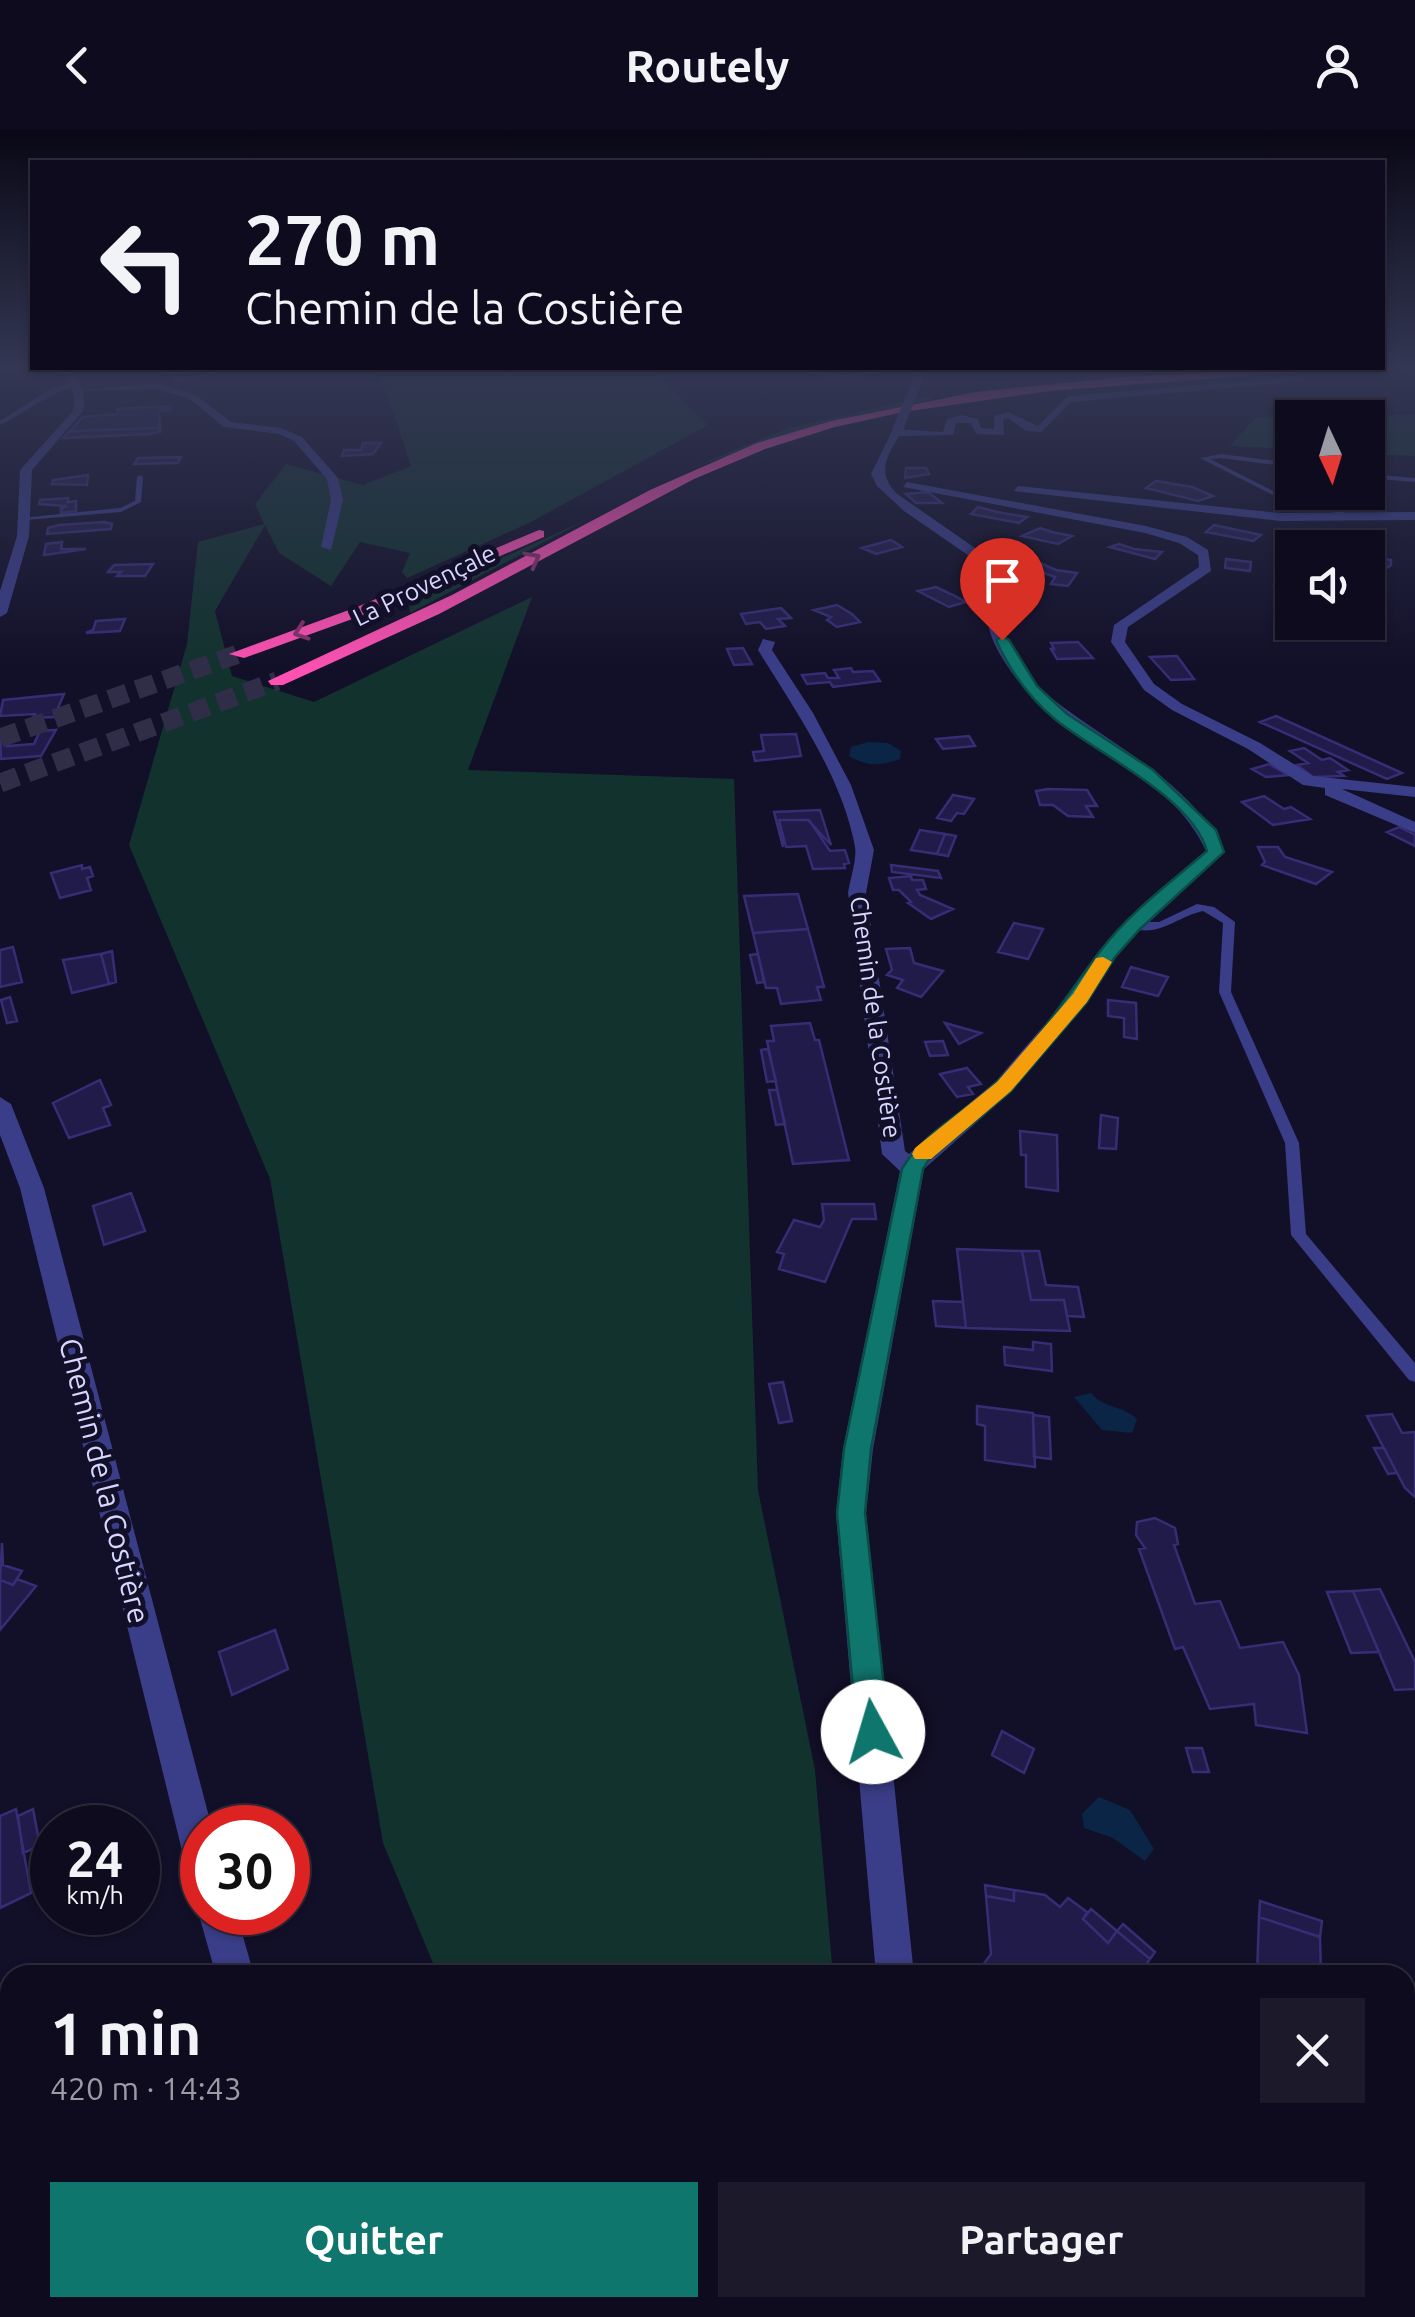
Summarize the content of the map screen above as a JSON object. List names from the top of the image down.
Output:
{
  "streets": {
    "highway": ["La Provençale"],
    "street": ["Chemin de la Costière"]
  },
  "north": "bottom",
  "page": {
    "header": "Routely",
    "turn": ["270 m", "Chemin de la Costière"],
    "speed": "24 km/h",
    "limit": "30",
    "heading": ["1 min", "420 m · 14:43"],
    "buttons": ["Quitter", "Partager"]
  }
}
